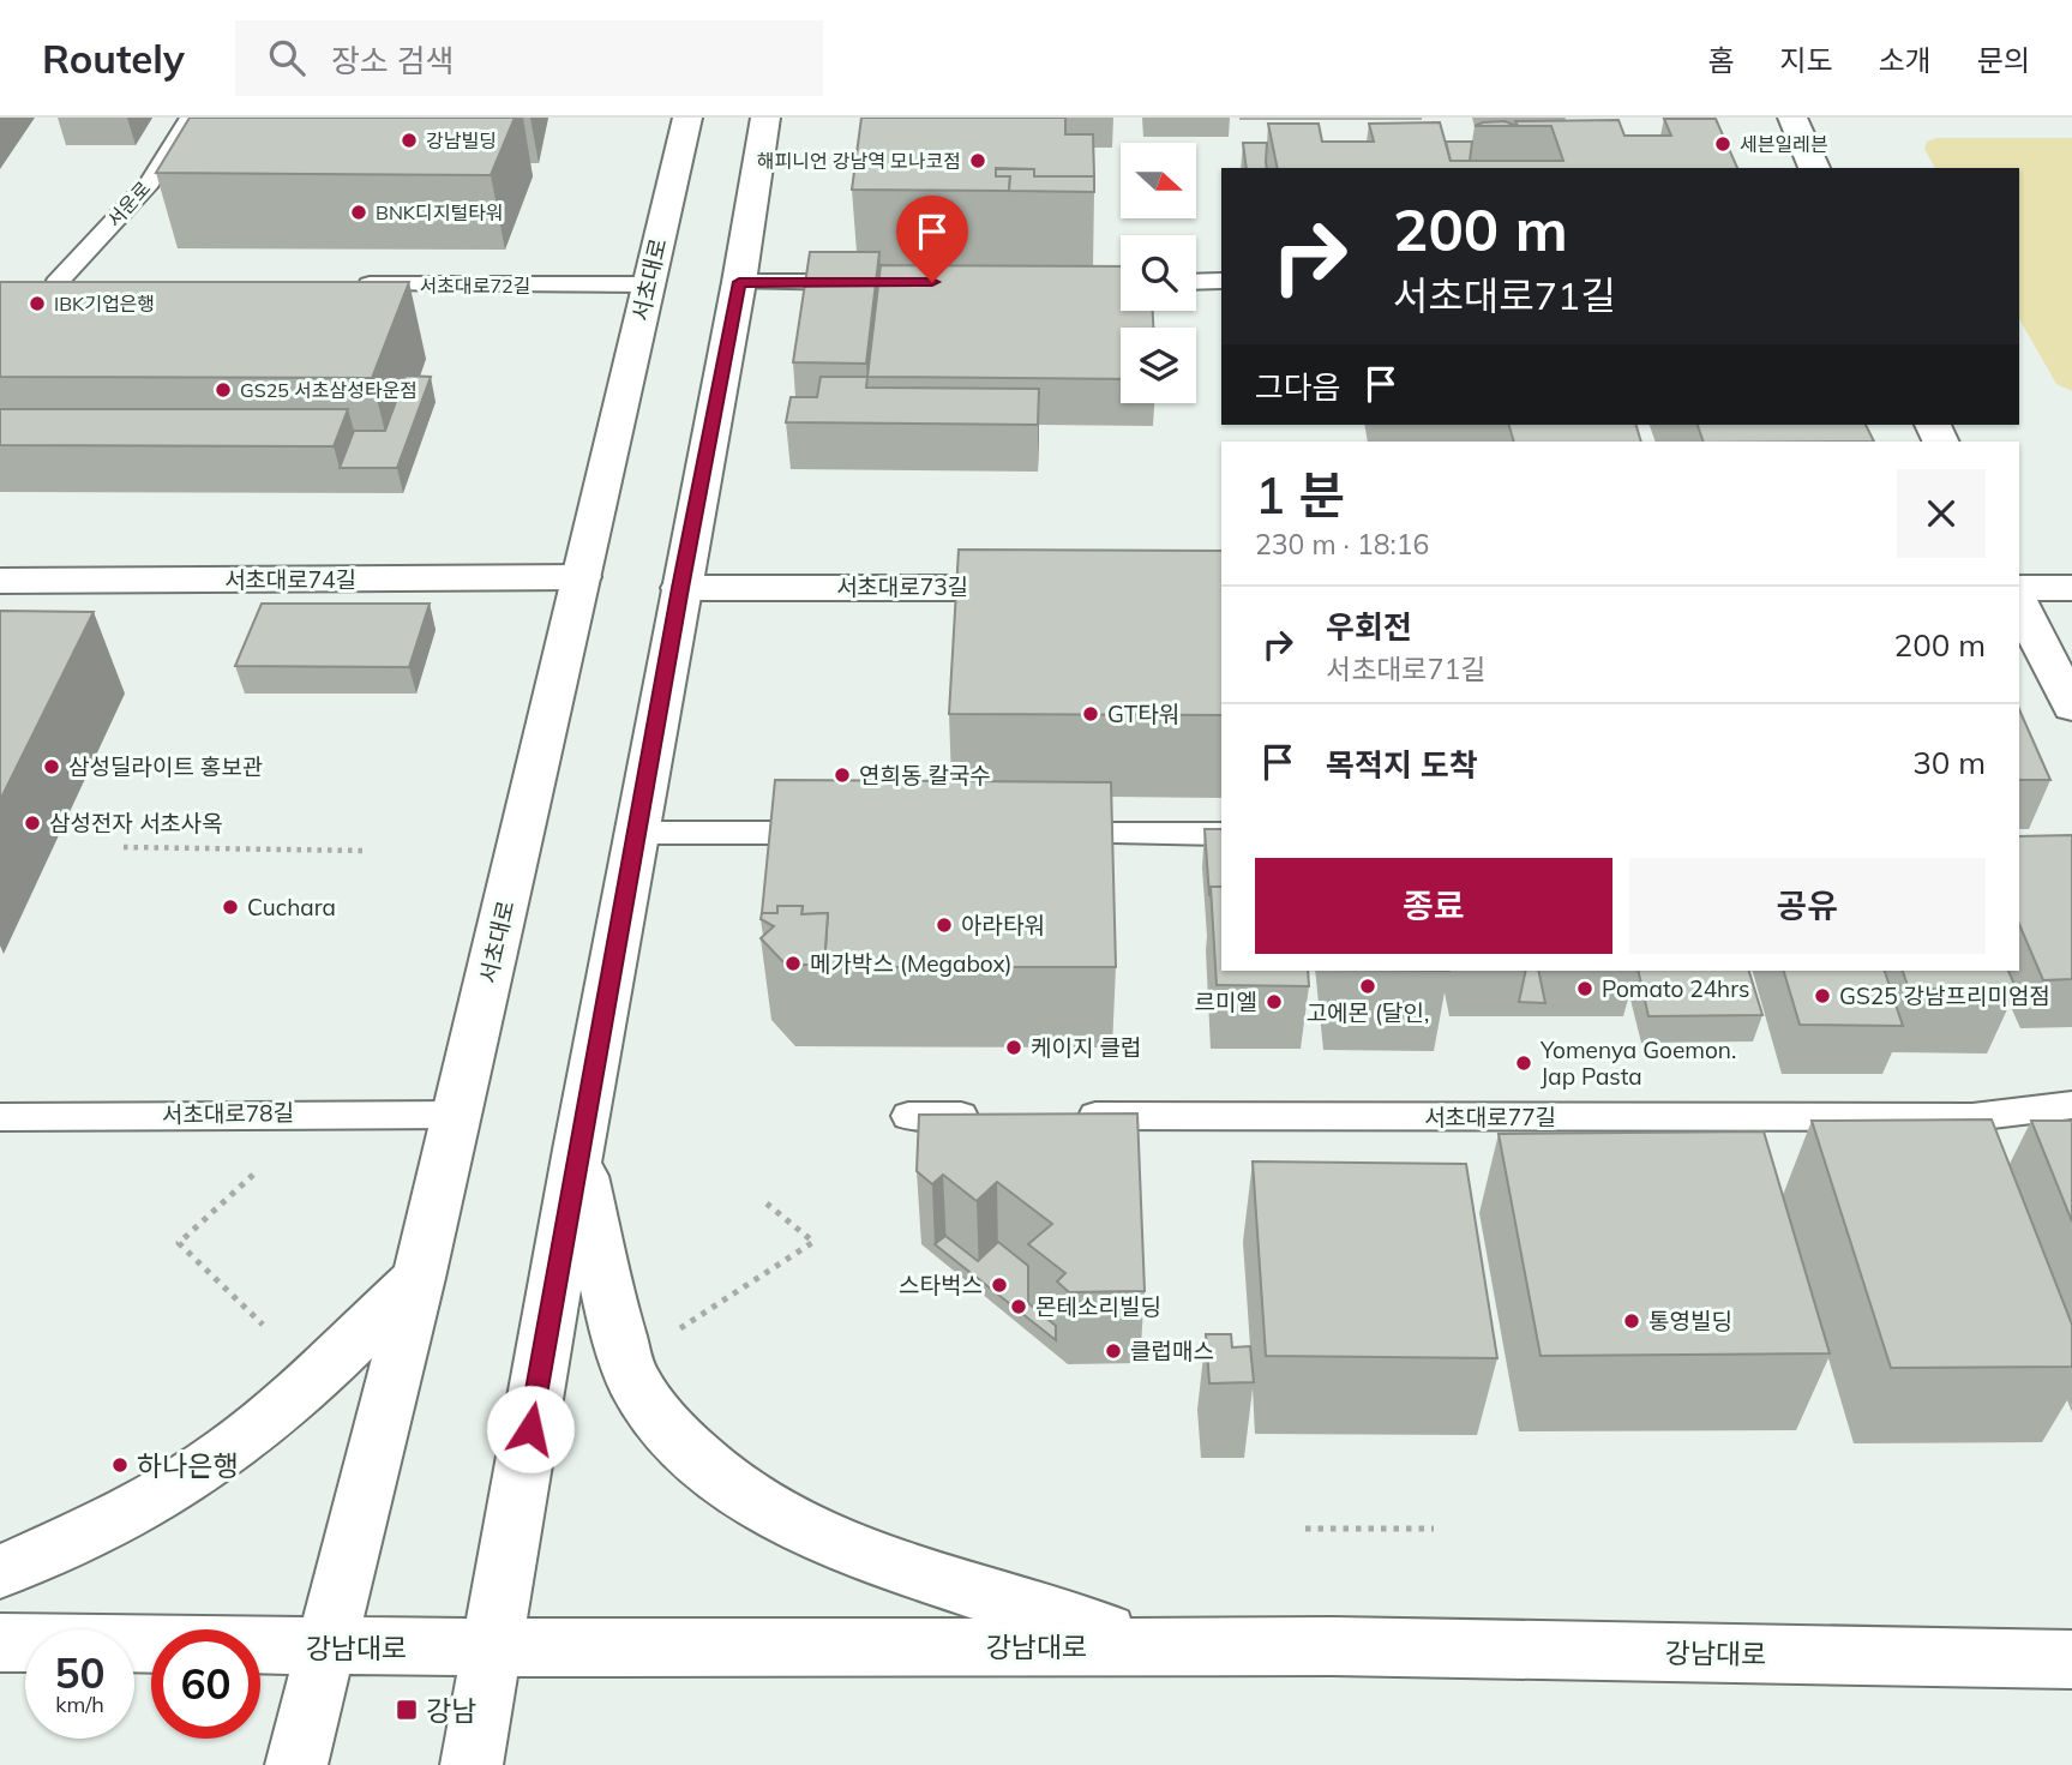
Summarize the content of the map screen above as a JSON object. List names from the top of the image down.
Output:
{
  "streets": {
    "main road": [
      "서초대로",
      "서초대로74길",
      "서초대로73길",
      "강남대로"
    ],
    "lane": [
      "서운로",
      "서초대로72길",
      "서초대로78길",
      "서초대로77길"
    ]
  },
  "crossings": [
    ["서초대로", "서초대로72길"],
    ["서초대로", "서초대로74길"],
    ["서초대로", "서초대로78길"],
    ["서초대로", "강남대로"]
  ],
  "places": {
    "other": [
      "강남빌딩",
      "세븐일레븐",
      "해피니언 강남역 모나코점",
      "BNK디지털타워",
      "IBK기업은행",
      "GS25 서초삼성타운점",
      "GT타워",
      "삼성딜라이트 홍보관",
      "연희동 칼국수",
      "삼성전자 서초사옥",
      "Cuchara",
      "아라타워",
      "메가박스 (Megabox)",
      "고에몬 (달인,",
      "Pomato 24hrs",
      "GS25 강남프리미엄점",
      "르미엘",
      "케이지 클럽",
      "Yomenya Goemon. Jap Pasta",
      "스타벅스",
      "몬테소리빌딩",
      "통영빌딩",
      "클럽매스",
      "하나은행"
    ],
    "transit": ["강남"]
  },
  "north": "right",
  "page": {
    "header": "Routely",
    "search": "장소 검색",
    "nav": [
      "홈",
      "지도",
      "소개",
      "문의"
    ],
    "turn": ["200 m", "서초대로71길"],
    "then": "그다음",
    "heading": ["1 분", "230 m · 18:16"],
    "list": [
      {
        "name": "우회전",
        "note": "서초대로71길",
        "value": "200 m"
      },
      {
        "name": "목적지 도착",
        "value": "30 m"
      }
    ],
    "buttons": ["종료", "공유"],
    "speed": "50 km/h",
    "limit": "60"
  }
}
